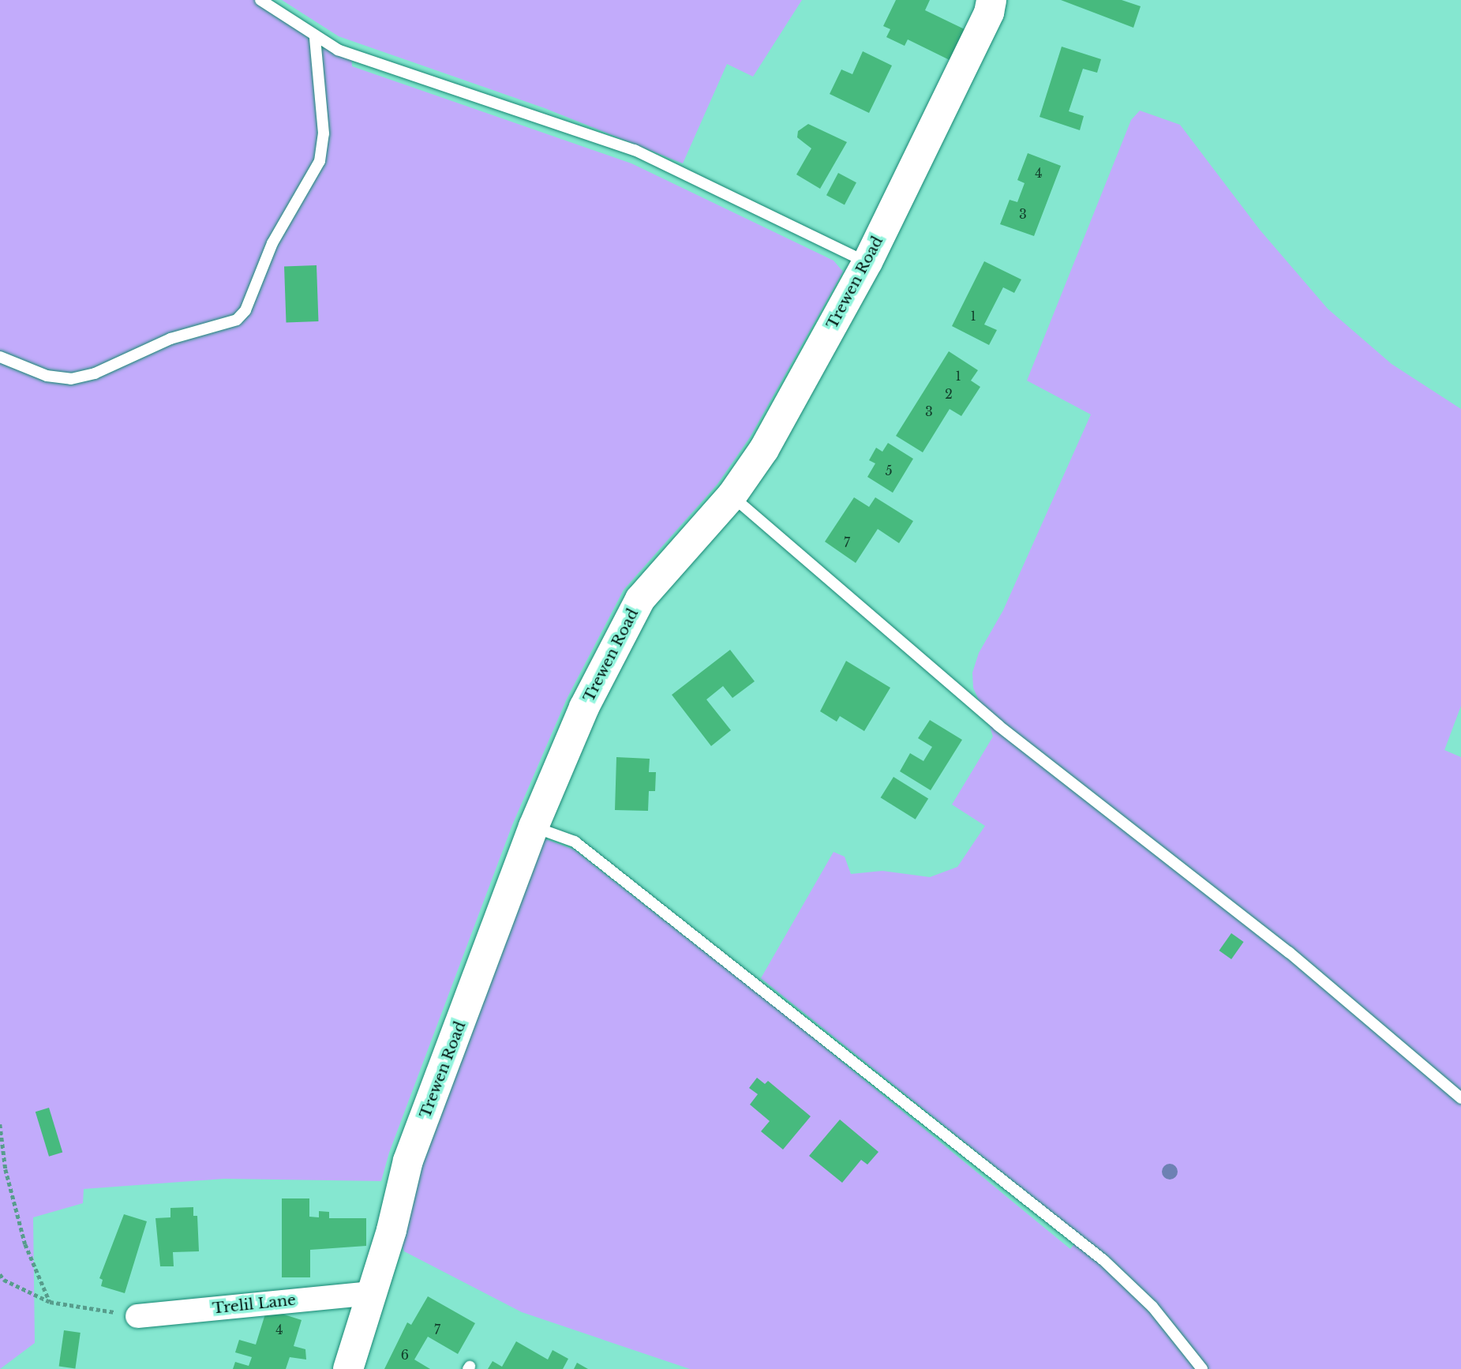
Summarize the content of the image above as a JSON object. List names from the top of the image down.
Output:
{
  "streets": {
    "street": ["Trewen Road", "Trelil Lane"]
  },
  "crossings": [
    ["Trewen Road", "Trelil Lane"]
  ],
  "house_numbers": [
    "4",
    "3",
    "1",
    "1",
    "2",
    "3",
    "5",
    "7",
    "4",
    "7",
    "6"
  ]
}
